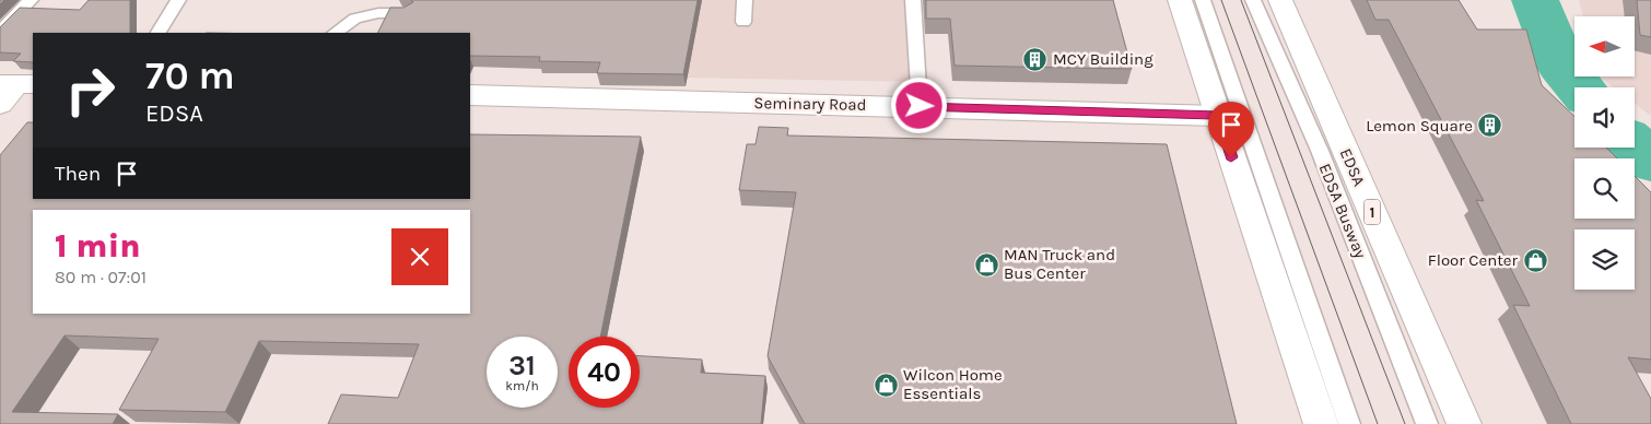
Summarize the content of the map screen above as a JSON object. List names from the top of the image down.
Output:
{
  "streets": {
    "main road": ["Seminary Road", "EDSA", "1"],
    "lane": ["EDSA Busway"]
  },
  "places": {
    "building": ["MCY Building", "Lemon Square"],
    "shop": ["Floor Center", "MAN Truck and Bus Center", "Wilcon Home Essentials"]
  },
  "north": "left",
  "page": {
    "turn": ["70 m", "EDSA"],
    "then": "Then",
    "heading": ["1 min", "80 m · 07:01"],
    "speed": "31 km/h",
    "limit": "40"
  }
}
